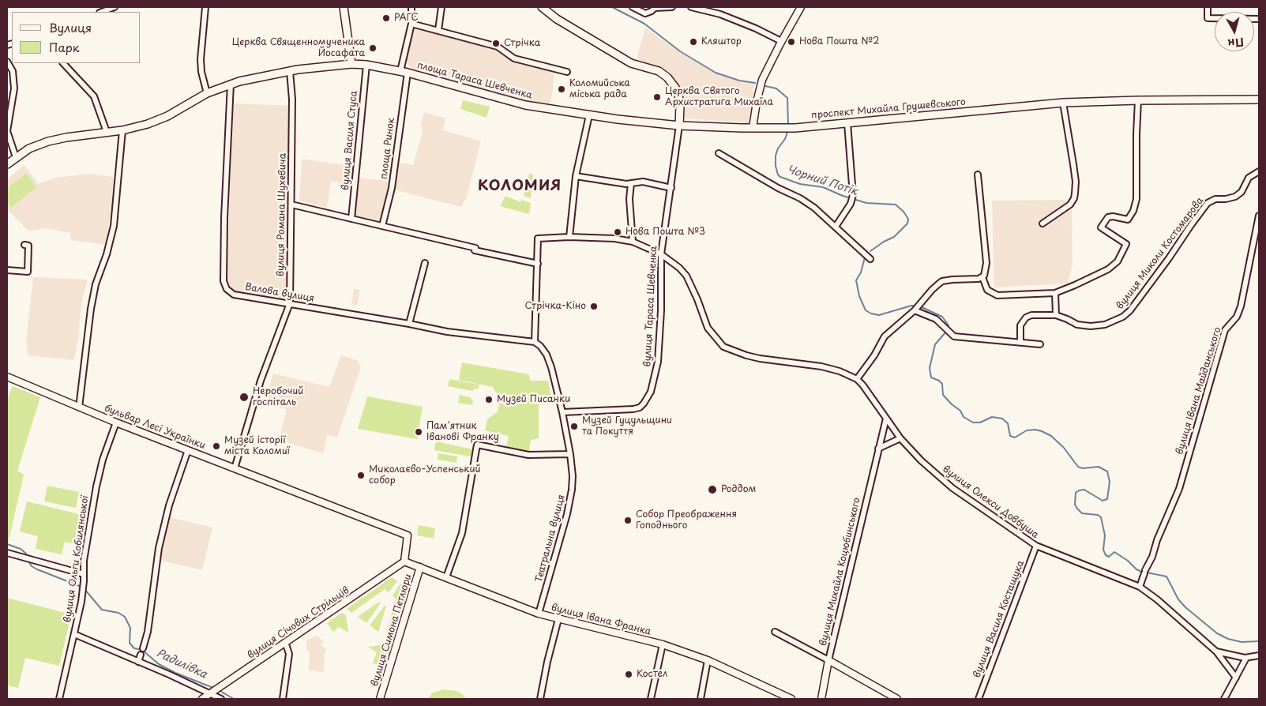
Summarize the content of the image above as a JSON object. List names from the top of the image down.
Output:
{
  "streets": {
    "main road": ["площа Тараса Шевченка", "проспект Михайла Грушевського"],
    "street": [
      "вулиця Василя Стуса",
      "площа Ринок",
      "вулиця Романа Шухевича",
      "вулиця Миколи Костомарова",
      "Валова вулиця",
      "вулиця Тараса Шевченка",
      "вулиця Івана Майданського",
      "бульвар Лесі Українки",
      "вулиця Олекси Довбуша",
      "Театральна вулиця",
      "вулиця Ольги Кобилянської",
      "вулиця Михайла Коцюбинського",
      "вулиця Василя Костащука",
      "вулиця Івана Франка",
      "вулиця Січових Стрільців",
      "вулиця Симона Петлюри"
    ]
  },
  "crossings": [
    ["площа Тараса Шевченка", "проспект Михайла Грушевського"],
    ["площа Тараса Шевченка", "вулиця Василя Стуса"],
    ["площа Тараса Шевченка", "площа Ринок"],
    ["площа Тараса Шевченка", "вулиця Романа Шухевича"],
    ["площа Тараса Шевченка", "Валова вулиця"],
    ["проспект Михайла Грушевського", "вулиця Тараса Шевченка"],
    ["вулиця Романа Шухевича", "Валова вулиця"],
    ["вулиця Романа Шухевича", "бульвар Лесі Українки"],
    ["Валова вулиця", "Театральна вулиця"],
    ["вулиця Тараса Шевченка", "вулиця Олекси Довбуша"],
    ["вулиця Тараса Шевченка", "Театральна вулиця"],
    ["вулиця Івана Майданського", "вулиця Олекси Довбуша"],
    ["бульвар Лесі Українки", "вулиця Ольги Кобилянської"],
    ["бульвар Лесі Українки", "вулиця Івана Франка"],
    ["бульвар Лесі Українки", "вулиця Січових Стрільців"],
    ["вулиця Олекси Довбуша", "вулиця Михайла Коцюбинського"],
    ["вулиця Олекси Довбуша", "вулиця Василя Костащука"],
    ["Театральна вулиця", "вулиця Івана Франка"],
    ["вулиця Івана Франка", "вулиця Січових Стрільців"],
    ["вулиця Івана Франка", "вулиця Симона Петлюри"]
  ],
  "districts": ["КОЛОМИЯ"],
  "water": ["Чорний Потік", "Радилівка"],
  "places": [
    "РАГС",
    "Кляштор",
    "Нова Пошта №2",
    "Стрічка",
    "Церква Священномученика Йосафата",
    "Коломийська міська рада",
    "Церква Святого Архистратига Михаїла",
    "Нова Пошта №3",
    "Стрічка-Кіно",
    "Неробочий госпіталь",
    "Музей Писанки",
    "Музей Гуцульщини та Покуття",
    "Пам'ятник Іванові Франку",
    "Музей історії міста Коломиї",
    "Миколаєво-Успенський собор",
    "Роддом",
    "Собор Преображення Гоподнього",
    "Костел"
  ],
  "legend": ["Вулиця", "Парк"],
  "north": "bottom"
}
